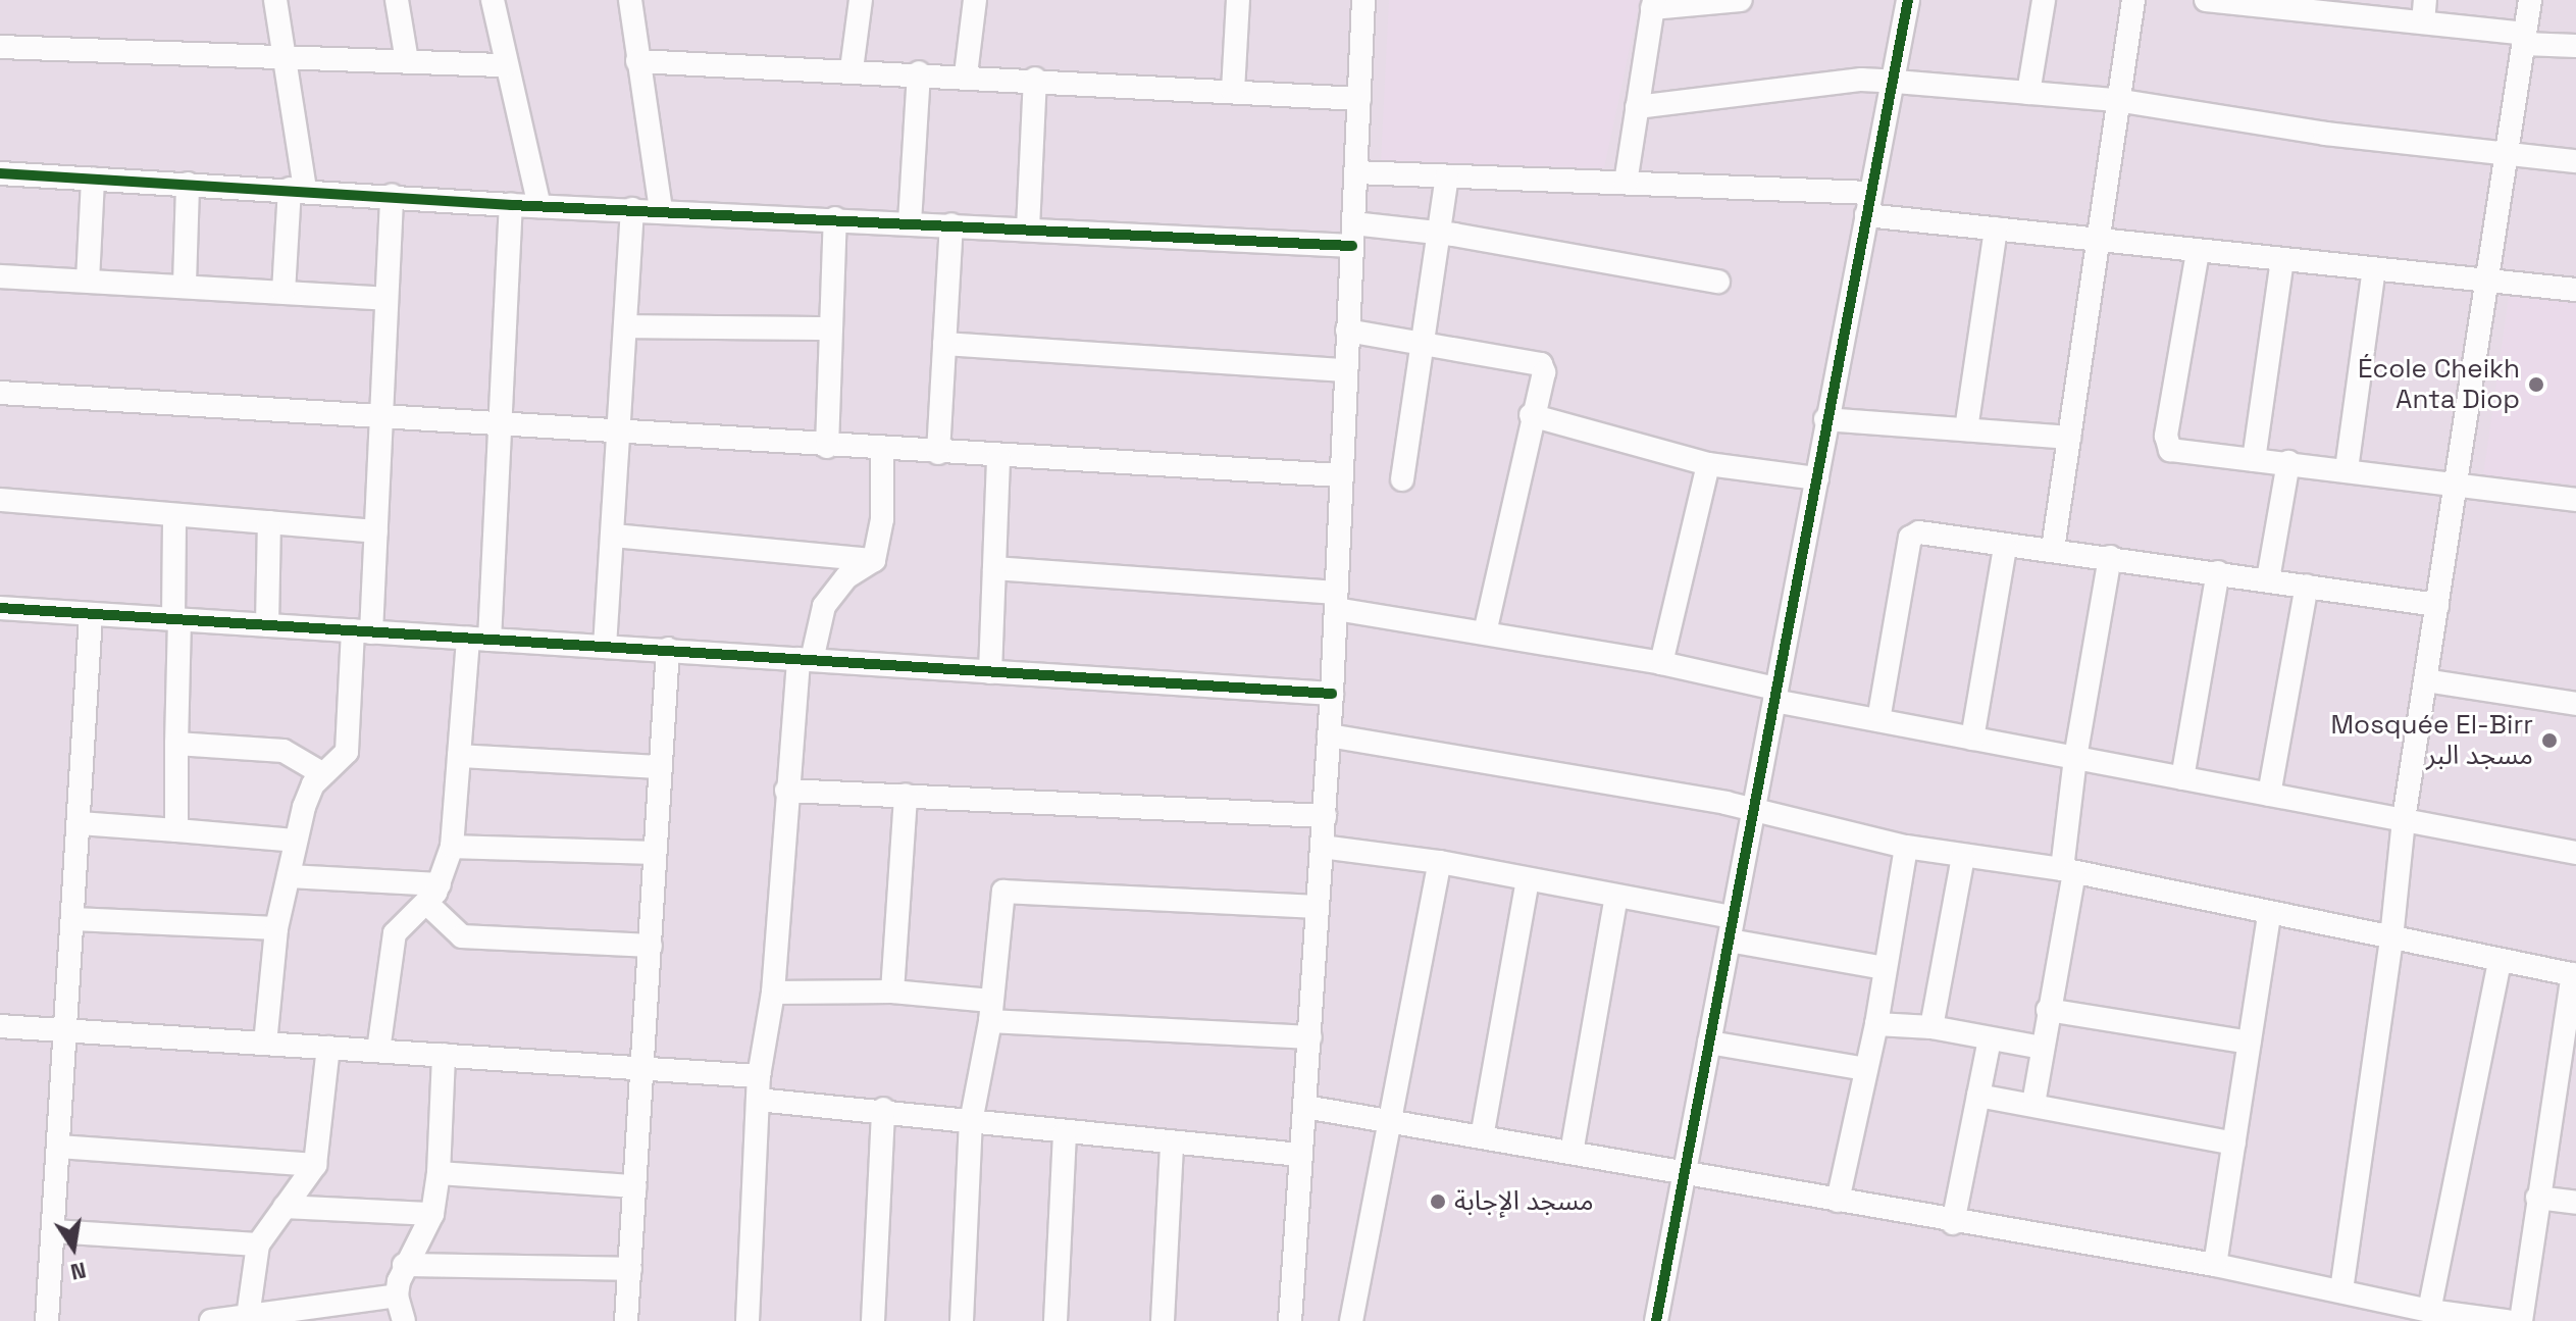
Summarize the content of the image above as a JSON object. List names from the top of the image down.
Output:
{
  "places": ["École Cheikh Anta Diop", "Mosquée El-Birr مسجد البر", "مسجد الإجابة"],
  "north": "bottom"
}
